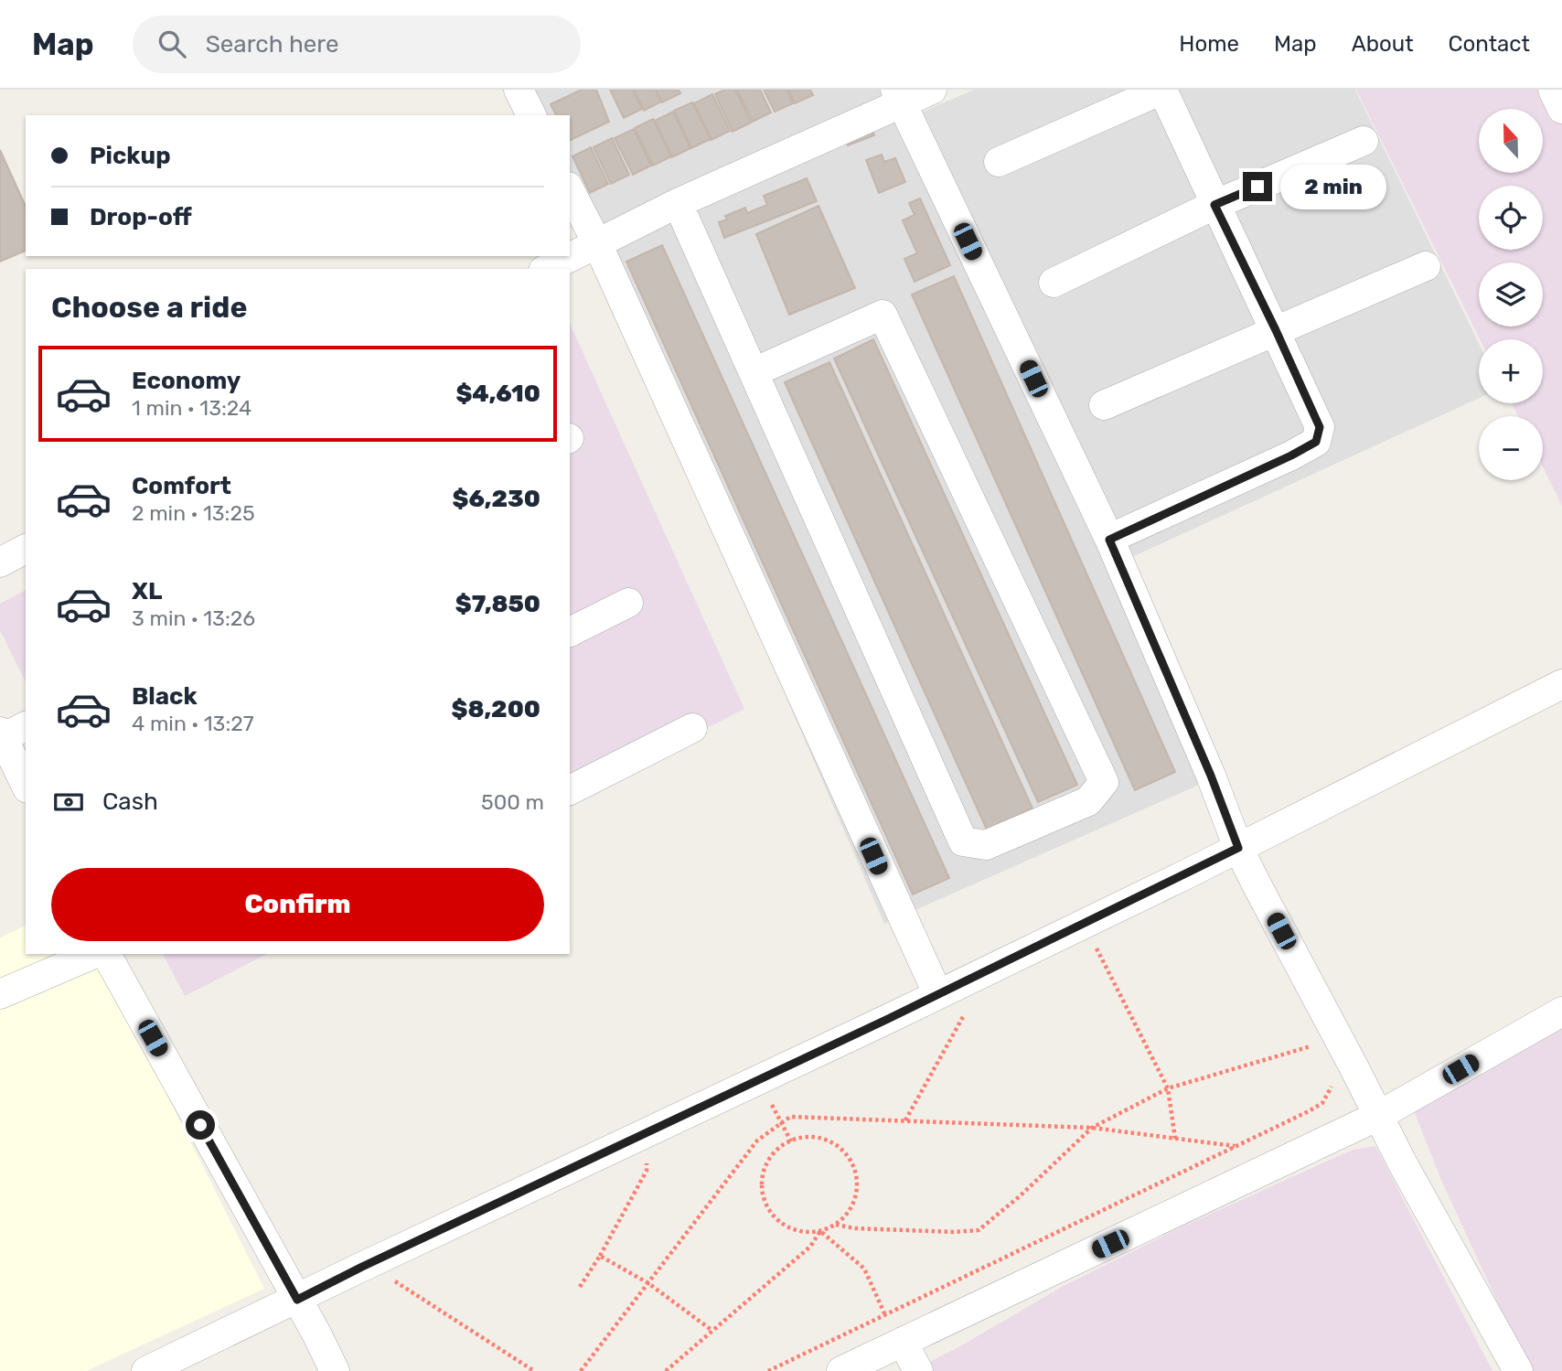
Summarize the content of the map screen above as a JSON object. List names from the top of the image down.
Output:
{
  "north": "top",
  "page": {
    "header": "Map",
    "search": "Search here",
    "nav": [
      "Home",
      "Map",
      "About",
      "Contact"
    ],
    "map_buttons": ["+", "−"],
    "banner": ["Pickup", "Drop-off"],
    "bubble": "2 min",
    "heading": "Choose a ride",
    "list": [
      {
        "name": "Economy",
        "note": "1 min · 13:24",
        "value": "$4,610"
      },
      {
        "name": "Comfort",
        "note": "2 min · 13:25",
        "value": "$6,230"
      },
      {
        "name": "XL",
        "note": "3 min · 13:26",
        "value": "$7,850"
      },
      {
        "name": "Black",
        "note": "4 min · 13:27",
        "value": "$8,200"
      }
    ],
    "pay": ["Cash", "500 m"],
    "buttons": "Confirm"
  }
}
